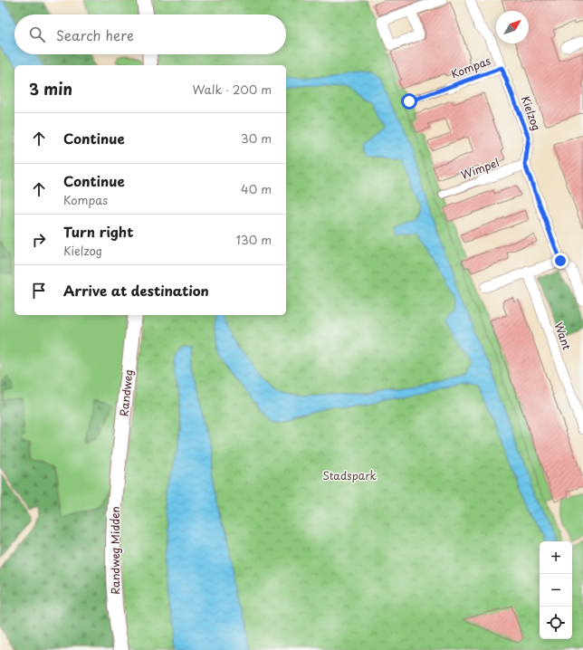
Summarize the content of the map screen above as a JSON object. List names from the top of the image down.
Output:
{
  "streets": {
    "main road": ["Randweg", "Randweg Midden"],
    "street": [
      "Kompas",
      "Kielzog",
      "Wimpel",
      "Want"
    ]
  },
  "crossings": [
    ["Kompas", "Kielzog"],
    ["Kielzog", "Wimpel"],
    ["Randweg", "Randweg Midden"]
  ],
  "parks": ["Stadspark"],
  "north": "top right",
  "page": {
    "search": "Search here",
    "heading": ["3 min", "Walk · 200 m"],
    "list": [
      ["Continue", "30 m"],
      ["Continue", "Kompas", "40 m"],
      ["Turn right", "Kielzog", "130 m"],
      "Arrive at destination"
    ],
    "map_buttons": ["+", "−"]
  }
}
